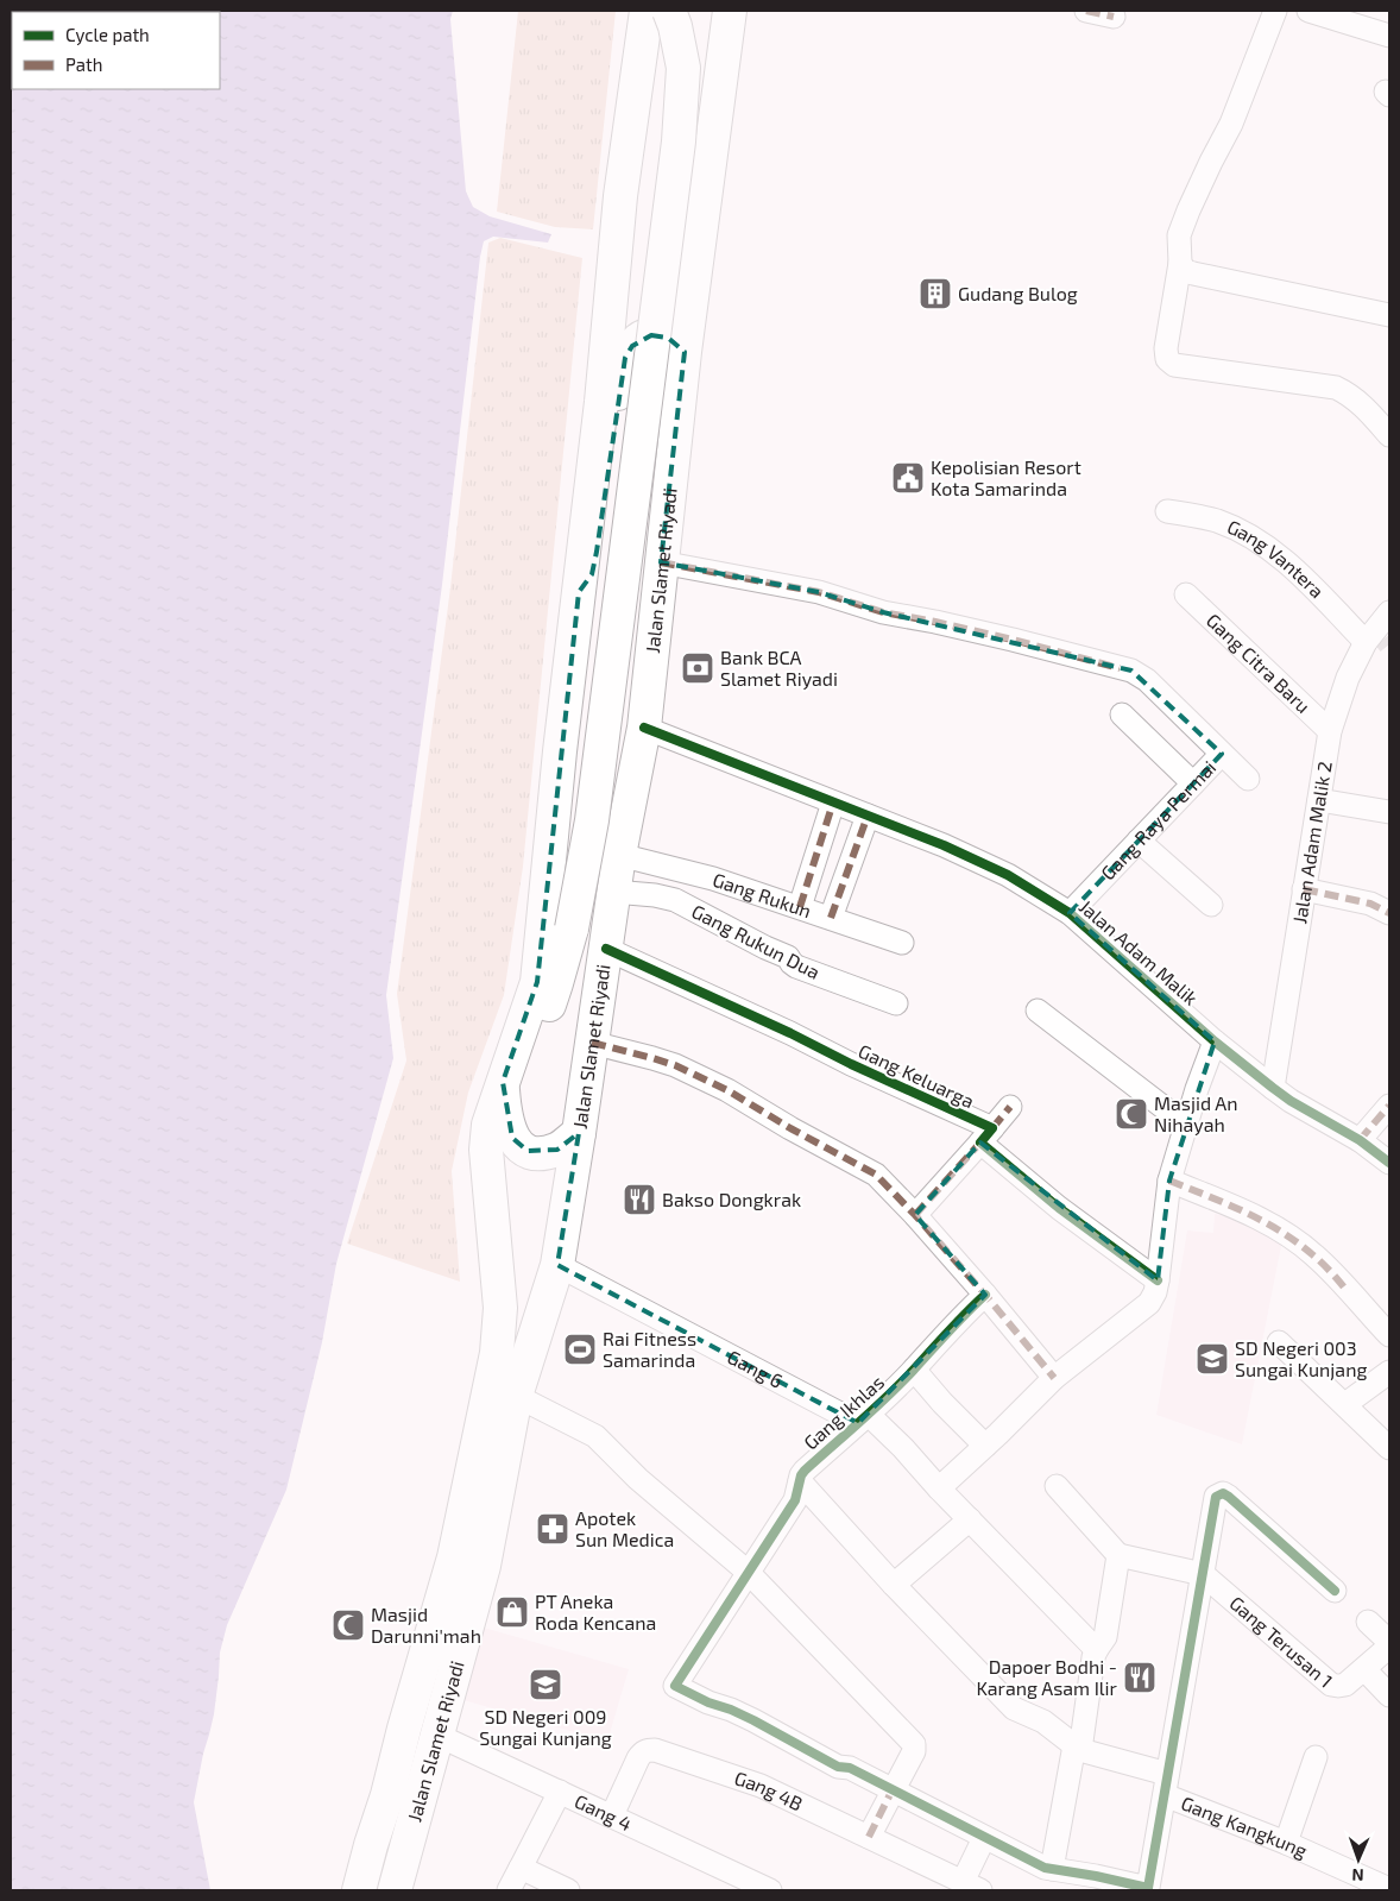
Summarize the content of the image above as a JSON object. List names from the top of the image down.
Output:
{
  "streets": {
    "highway": ["Jalan Slamet Riyadi"],
    "street": [
      "Gang Vantera",
      "Gang Citra Baru",
      "Gang Raya Permai",
      "Jalan Adam Malik 2",
      "Gang Rukun",
      "Gang Rukun Dua",
      "Jalan Adam Malik",
      "Gang Keluarga",
      "Gang 6",
      "Gang Ikhlas",
      "Gang Terusan 1",
      "Gang 4B",
      "Gang 4",
      "Gang Kangkung"
    ]
  },
  "crossings": [
    ["Gang Vantera", "Jalan Adam Malik 2"],
    ["Jalan Slamet Riyadi", "Gang Rukun"],
    ["Jalan Slamet Riyadi", "Gang Rukun Dua"],
    ["Jalan Slamet Riyadi", "Jalan Adam Malik"],
    ["Jalan Slamet Riyadi", "Gang Keluarga"],
    ["Jalan Slamet Riyadi", "Gang 6"],
    ["Jalan Slamet Riyadi", "Gang 4"],
    ["Gang Citra Baru", "Jalan Adam Malik 2"],
    ["Gang Raya Permai", "Jalan Adam Malik"],
    ["Jalan Adam Malik 2", "Jalan Adam Malik"],
    ["Gang 6", "Gang Ikhlas"],
    ["Gang 4B", "Gang 4"]
  ],
  "places": {
    "building": ["Gudang Bulog"],
    "public building": ["Kepolisian Resort Kota Samarinda"],
    "bank": ["Bank BCA Slamet Riyadi"],
    "mosque": ["Masjid An Nihayah", "Masjid Darunni'mah"],
    "restaurant": ["Bakso Dongkrak", "Dapoer Bodhi - Karang Asam Ilir"],
    "sports": ["Rai Fitness Samarinda"],
    "school or university": ["SD Negeri 003 Sungai Kunjang", "SD Negeri 009 Sungai Kunjang"],
    "pharmacy": ["Apotek Sun Medica"],
    "shop": ["PT Aneka Roda Kencana"]
  },
  "legend": ["Cycle path", "Path"],
  "north": "bottom"
}
